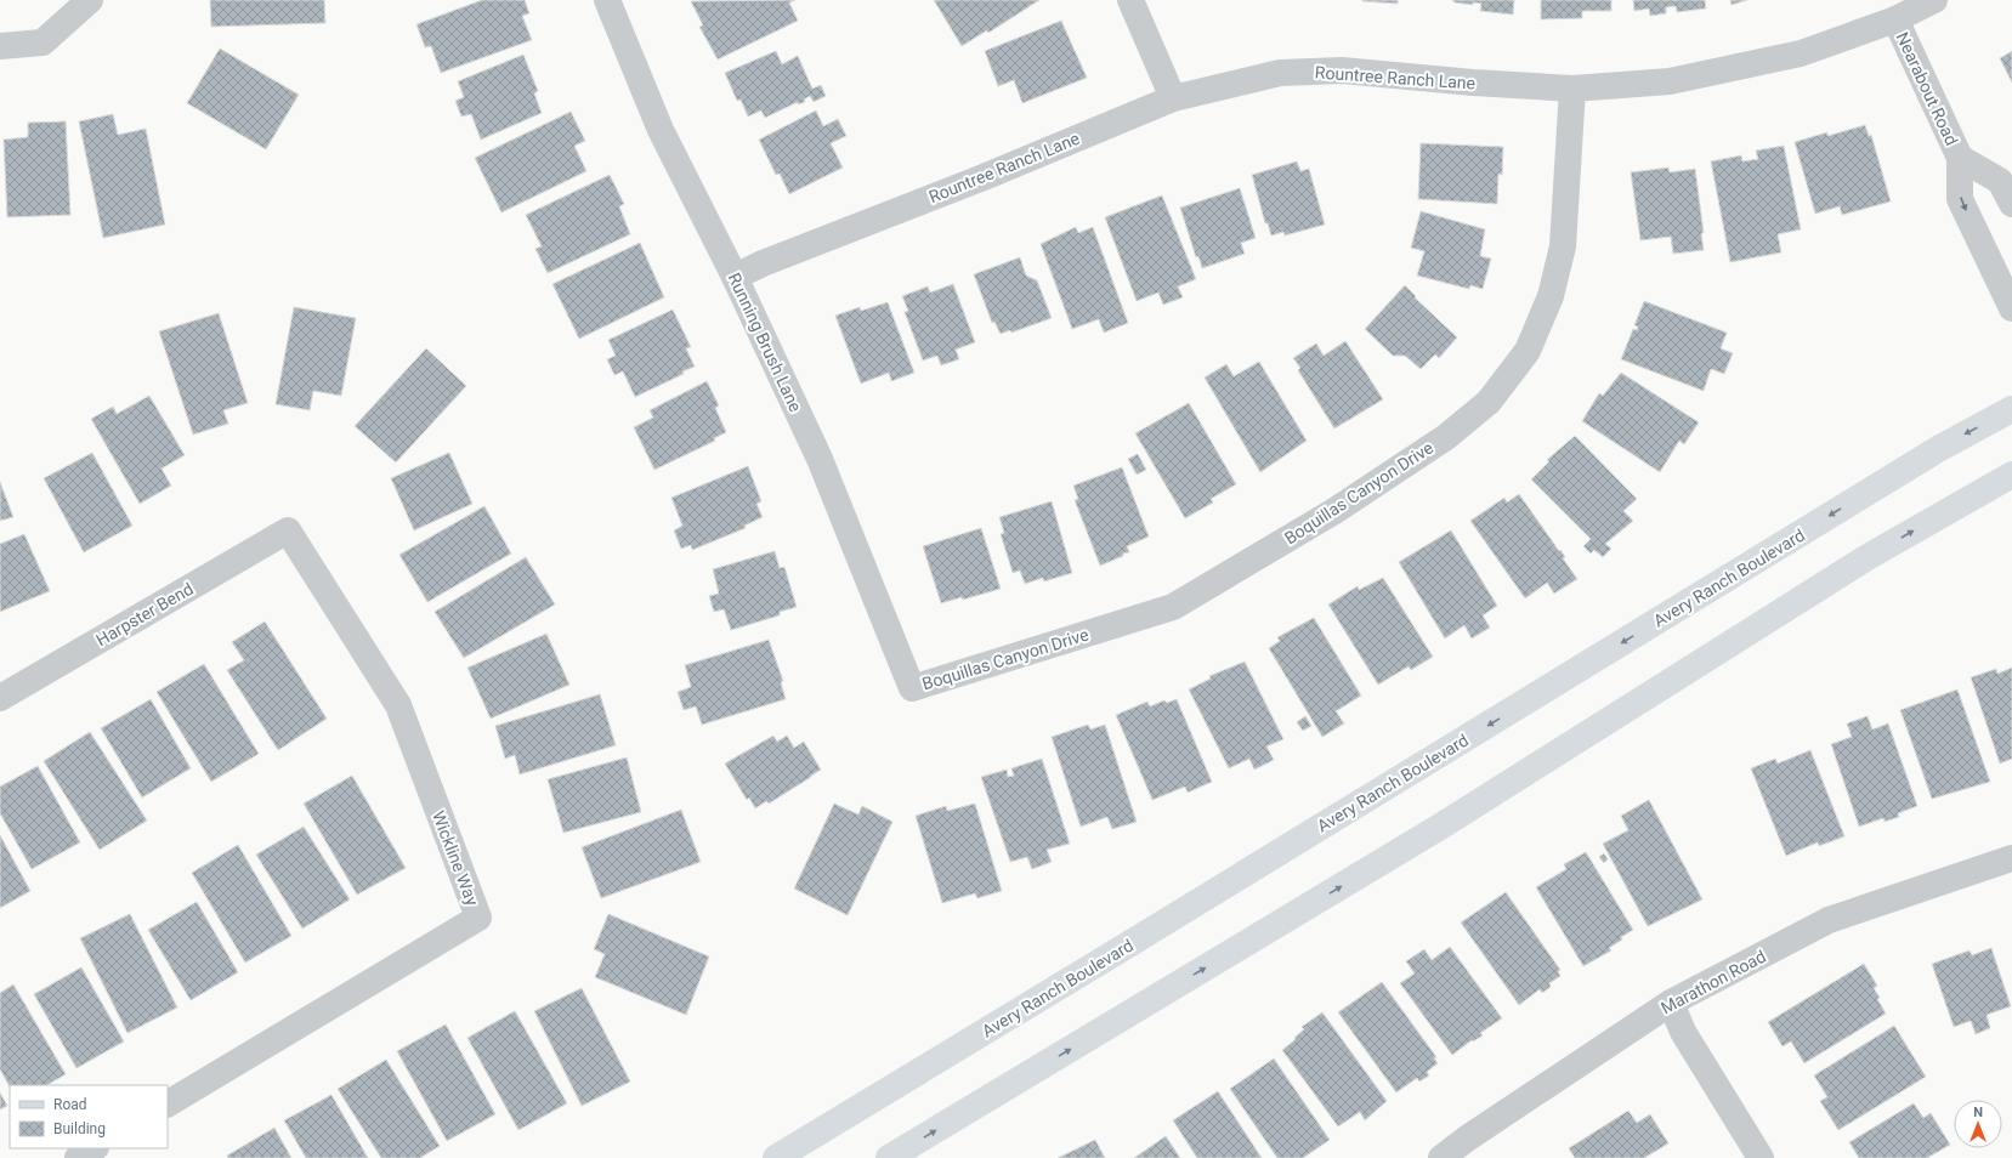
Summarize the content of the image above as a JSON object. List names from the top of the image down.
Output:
{
  "streets": {
    "main road": ["Avery Ranch Boulevard"],
    "street": [
      "Rountree Ranch Lane",
      "Nearabout Road",
      "Running Brush Lane",
      "Boquillas Canyon Drive",
      "Harpster Bend",
      "Wickline Way",
      "Marathon Road"
    ]
  },
  "crossings": [
    ["Rountree Ranch Lane", "Nearabout Road"],
    ["Rountree Ranch Lane", "Running Brush Lane"],
    ["Rountree Ranch Lane", "Boquillas Canyon Drive"],
    ["Running Brush Lane", "Boquillas Canyon Drive"],
    ["Harpster Bend", "Wickline Way"]
  ],
  "one_way": ["Nearabout Road"],
  "legend": ["Road", "Building"],
  "north": "top"
}
